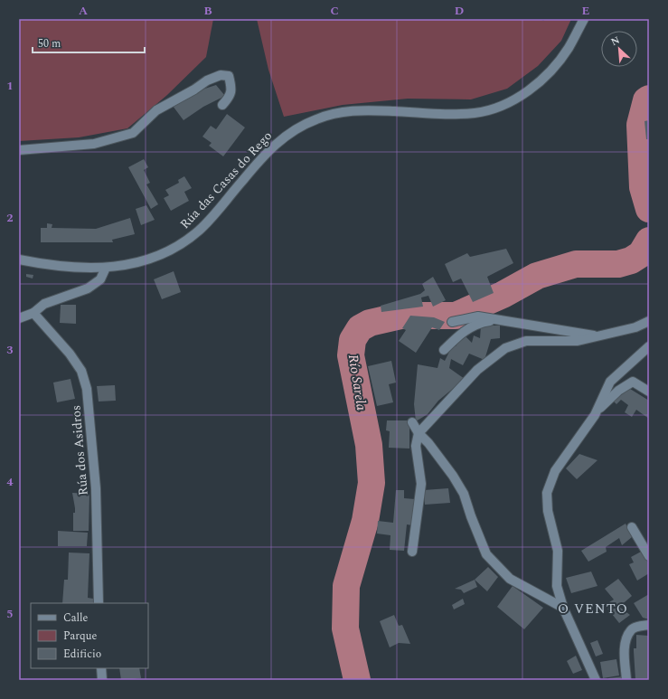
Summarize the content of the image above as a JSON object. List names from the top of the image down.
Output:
{
  "streets": {
    "street": ["Rúa das Casas do Rego", "Rúa dos Asidros"]
  },
  "districts": ["O VENTO"],
  "water": ["Río Sarela"],
  "legend": ["Calle", "Parque", "Edificio"],
  "scale_bar": "50 m",
  "north": "top left",
  "grid": {
    "columns": [
      "A",
      "B",
      "C",
      "D",
      "E"
    ],
    "rows": [
      "1",
      "2",
      "3",
      "4",
      "5"
    ]
  }
}
